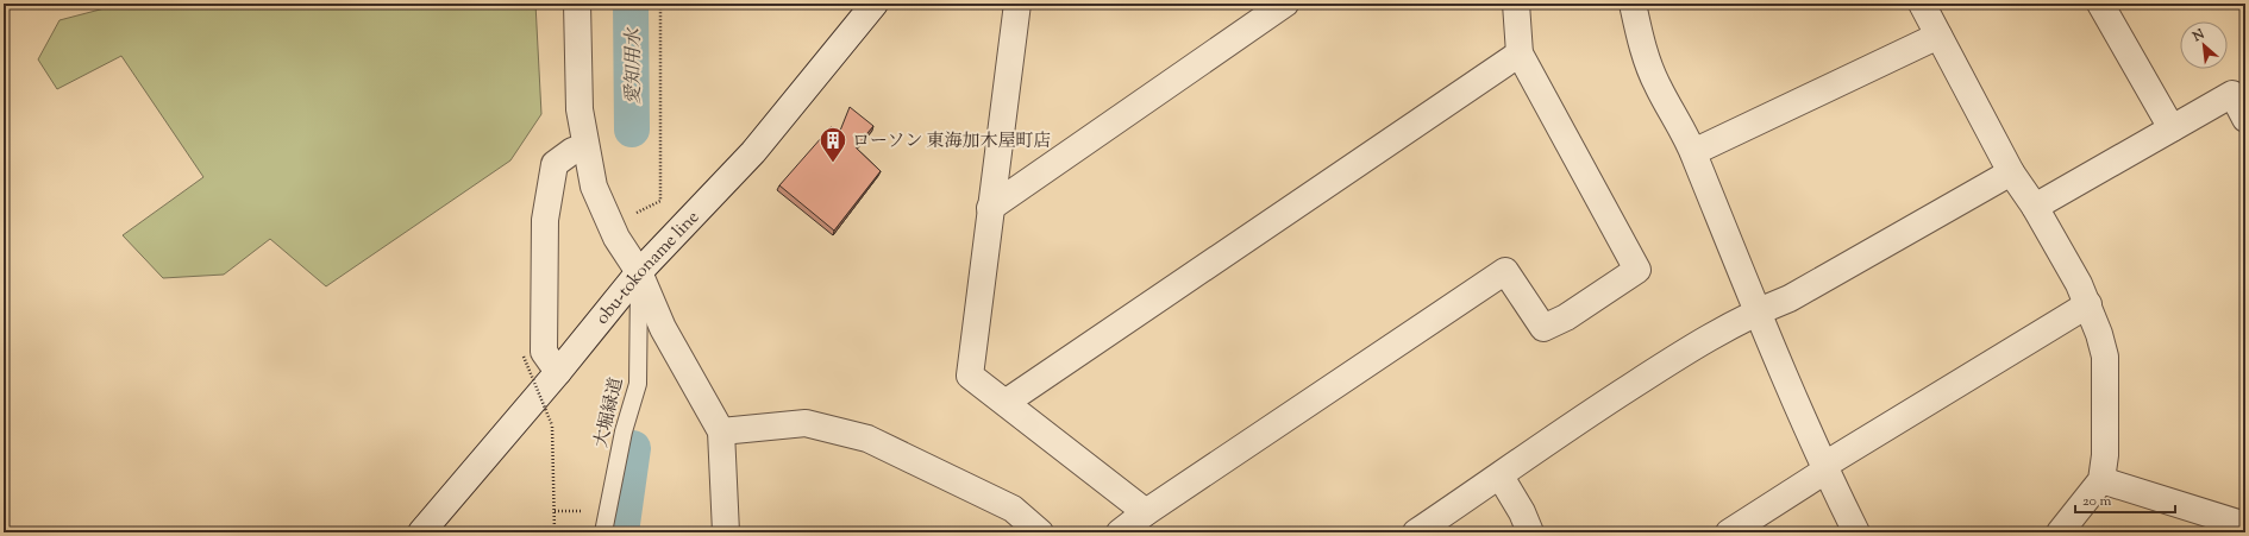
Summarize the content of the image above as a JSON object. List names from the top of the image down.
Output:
{
  "streets": {
    "street": ["obu-tokoname line"],
    "lane": ["大堀緑道"]
  },
  "crossings": [
    ["obu-tokoname line", "大堀緑道"]
  ],
  "water": ["愛知用水"],
  "places": {
    "building": ["ローソン 東海加木屋町店"]
  },
  "scale_bar": "20 m",
  "north": "top left"
}
